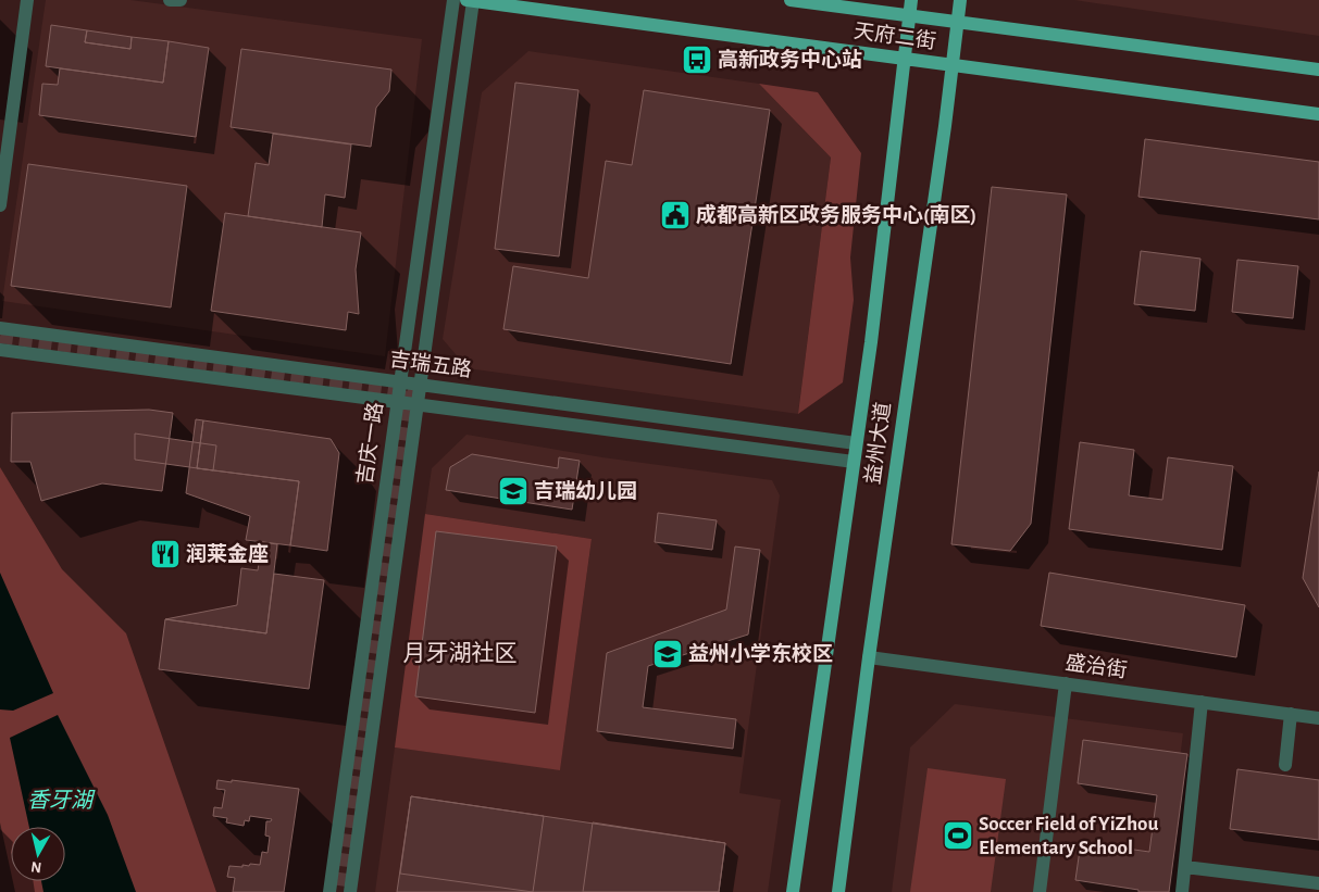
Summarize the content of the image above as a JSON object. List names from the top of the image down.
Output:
{
  "streets": {
    "main road": ["天府二街", "益州大道"],
    "street": ["吉瑞五路", "吉庆一路", "盛治街"]
  },
  "crossings": [
    ["天府二街", "吉庆一路"],
    ["天府二街", "益州大道"],
    ["吉瑞五路", "吉庆一路"],
    ["吉瑞五路", "益州大道"],
    ["益州大道", "盛治街"]
  ],
  "districts": ["月牙湖社区"],
  "water": ["香牙湖"],
  "places": {
    "bus stop": ["高新政务中心站"],
    "public building": ["成都高新区政务服务中心(南区)"],
    "school or university": ["吉瑞幼儿园", "益州小学东校区"],
    "restaurant": ["润莱金座"],
    "sports": ["Soccer Field of YiZhou Elementary School"]
  },
  "north": "bottom"
}
